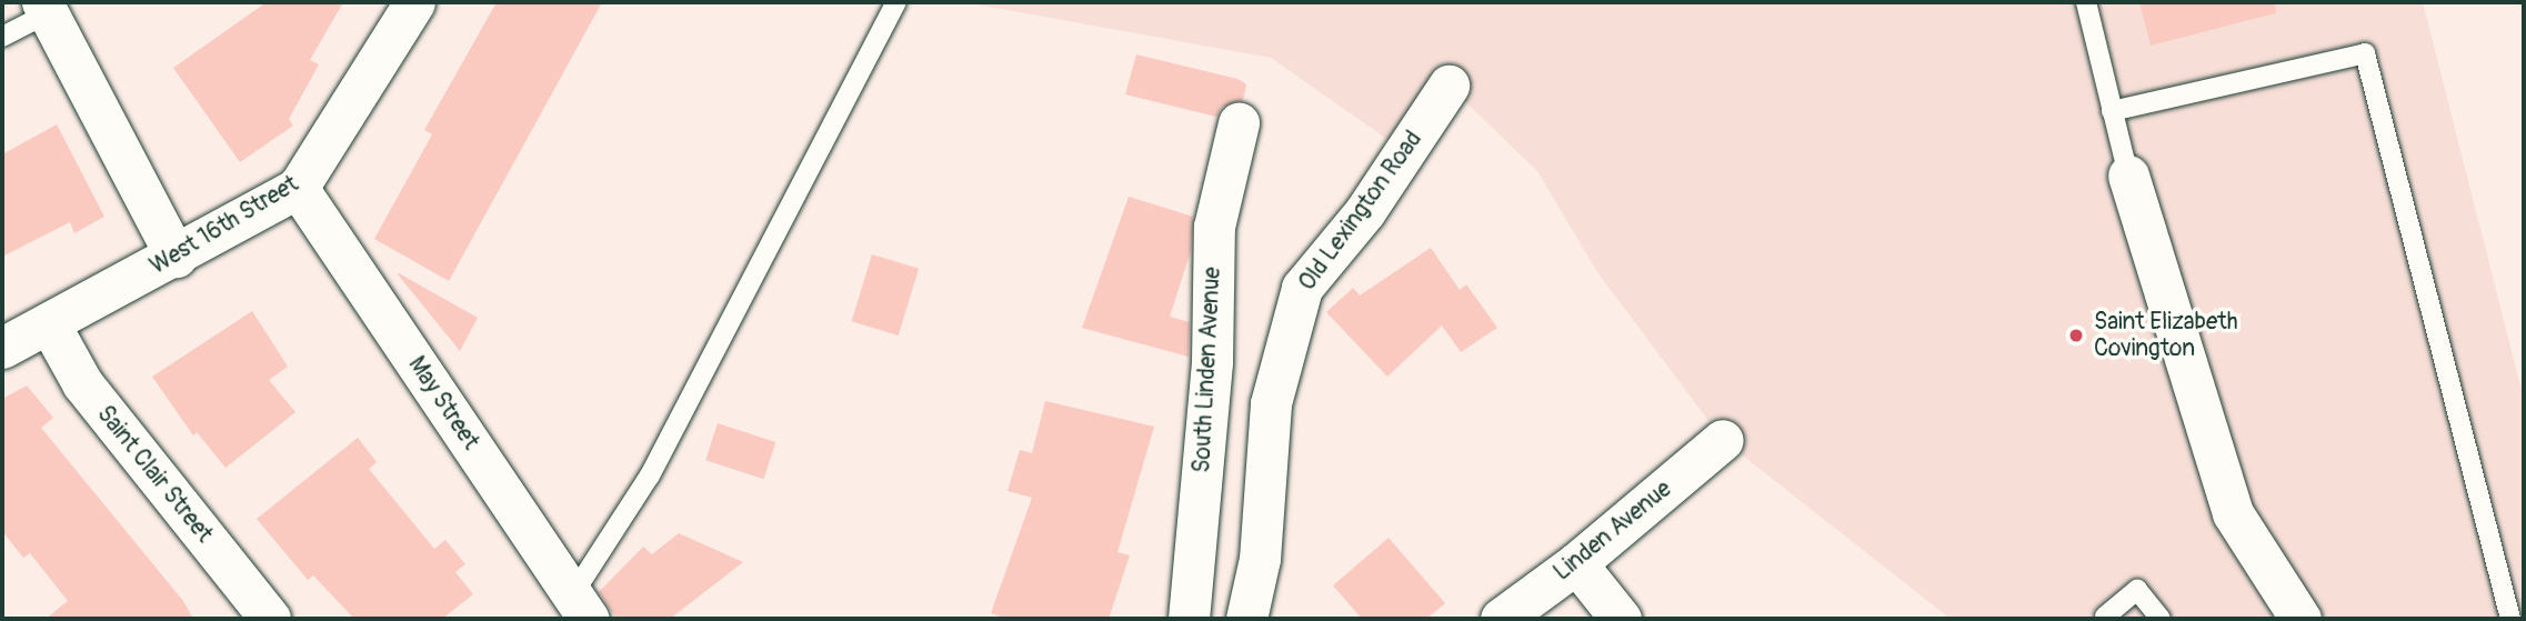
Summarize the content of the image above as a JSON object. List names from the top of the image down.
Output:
{
  "streets": {
    "street": [
      "Old Lexington Road",
      "West 16th Street",
      "South Linden Avenue",
      "May Street",
      "Saint Clair Street",
      "Linden Avenue"
    ]
  },
  "crossings": [
    ["West 16th Street", "May Street"],
    ["West 16th Street", "Saint Clair Street"]
  ],
  "places": ["Saint Elizabeth Covington"]
}
